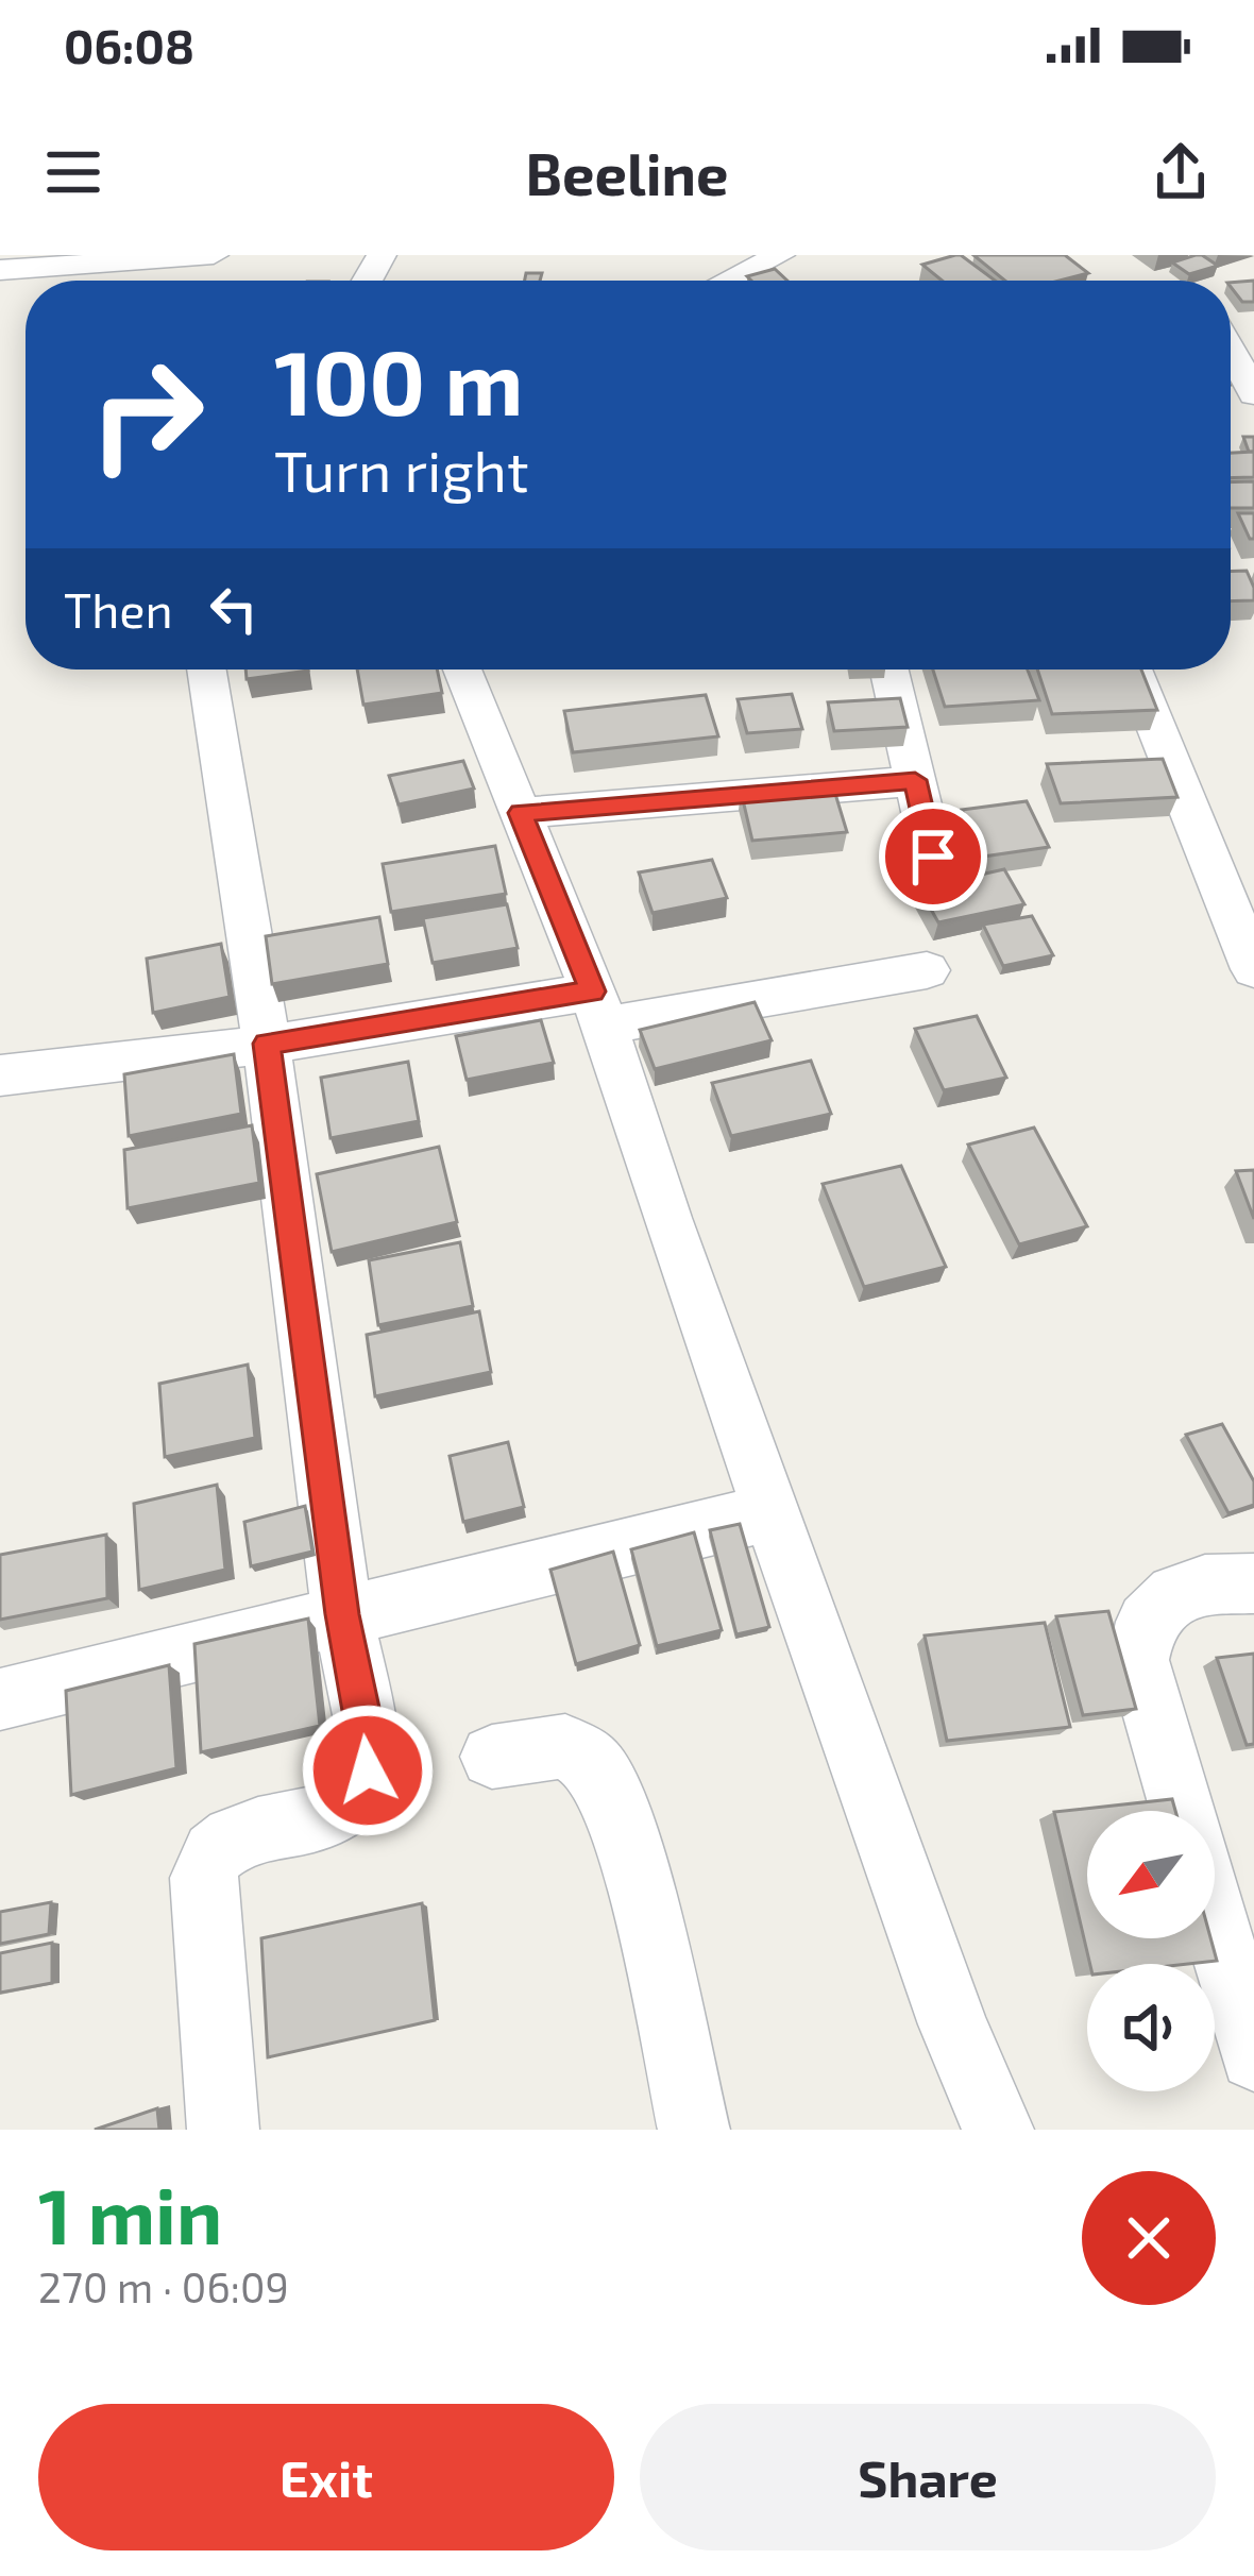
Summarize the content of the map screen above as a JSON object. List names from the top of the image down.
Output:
{
  "north": "bottom left",
  "page": {
    "status": "06:08",
    "header": "Beeline",
    "turn": ["100 m", "Turn right"],
    "then": "Then",
    "heading": ["1 min", "270 m · 06:09"],
    "buttons": ["Exit", "Share"]
  }
}
